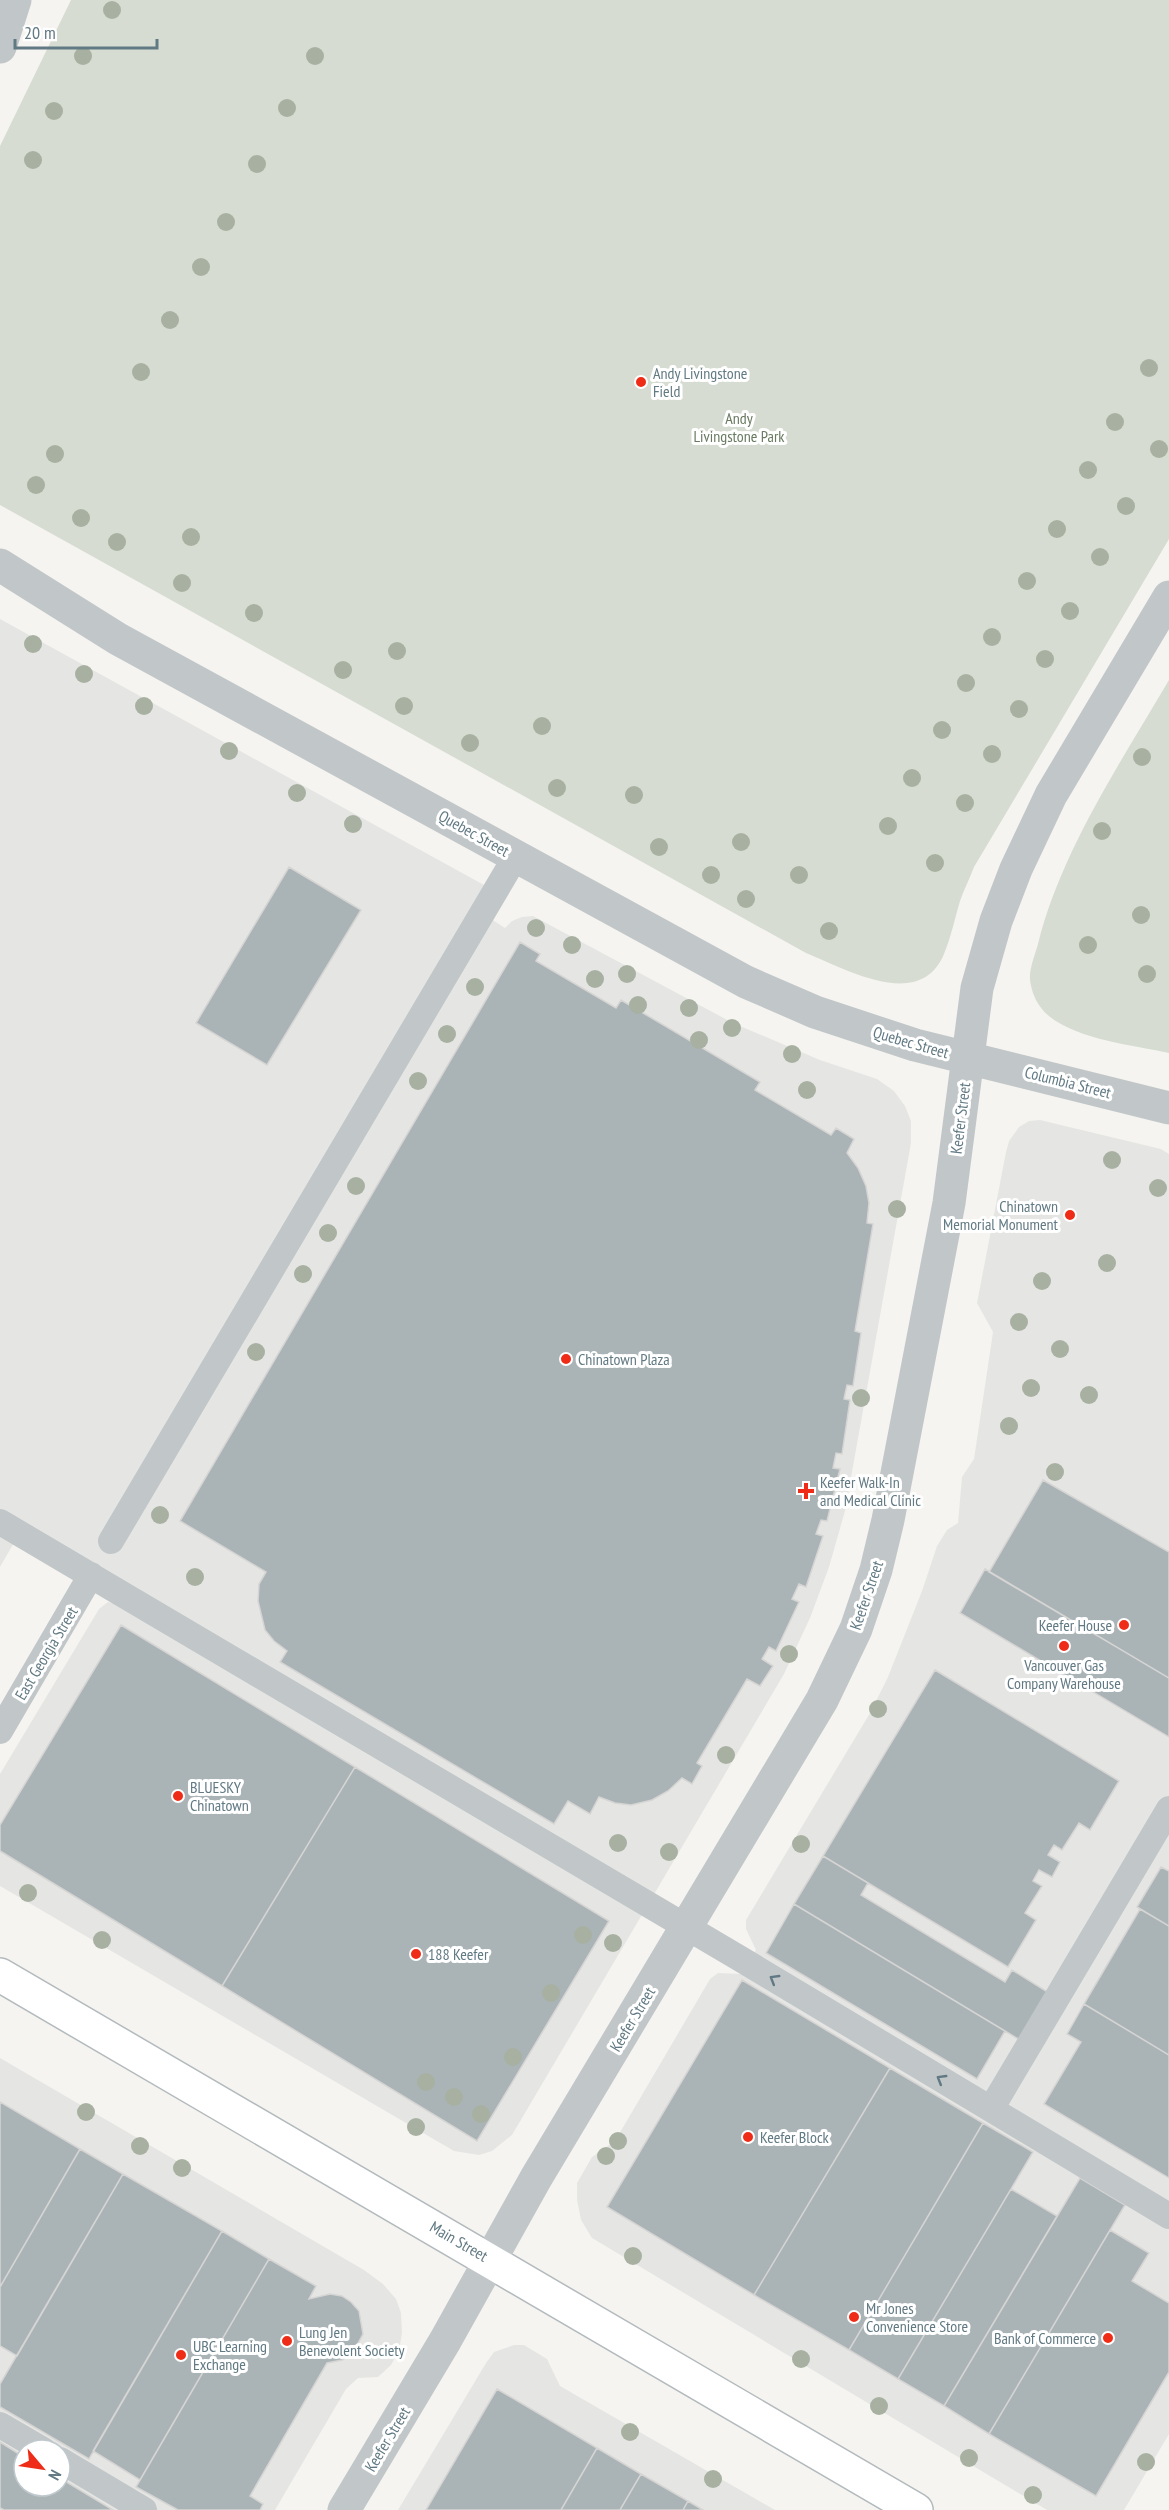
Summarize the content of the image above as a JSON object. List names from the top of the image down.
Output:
{
  "streets": {
    "main road": ["Main Street"],
    "street": ["Quebec Street", "Columbia Street", "Keefer Street"],
    "lane": ["East Georgia Street"]
  },
  "crossings": [
    ["Quebec Street", "Columbia Street"],
    ["Quebec Street", "Keefer Street"],
    ["Columbia Street", "Keefer Street"],
    ["Keefer Street", "Main Street"]
  ],
  "parks": ["Andy Livingstone Park"],
  "places": {
    "other": [
      "Andy Livingstone Field",
      "Chinatown Memorial Monument",
      "Chinatown Plaza",
      "Keefer House",
      "Vancouver Gas Company Warehouse",
      "BLUESKY Chinatown",
      "188 Keefer",
      "Keefer Block",
      "Mr Jones Convenience Store",
      "Bank of Commerce",
      "Lung Jen Benevolent Society",
      "UBC Learning Exchange"
    ],
    "health": ["Keefer Walk-In and Medical Clinic"]
  },
  "scale_bar": "20 m",
  "north": "bottom right"
}
